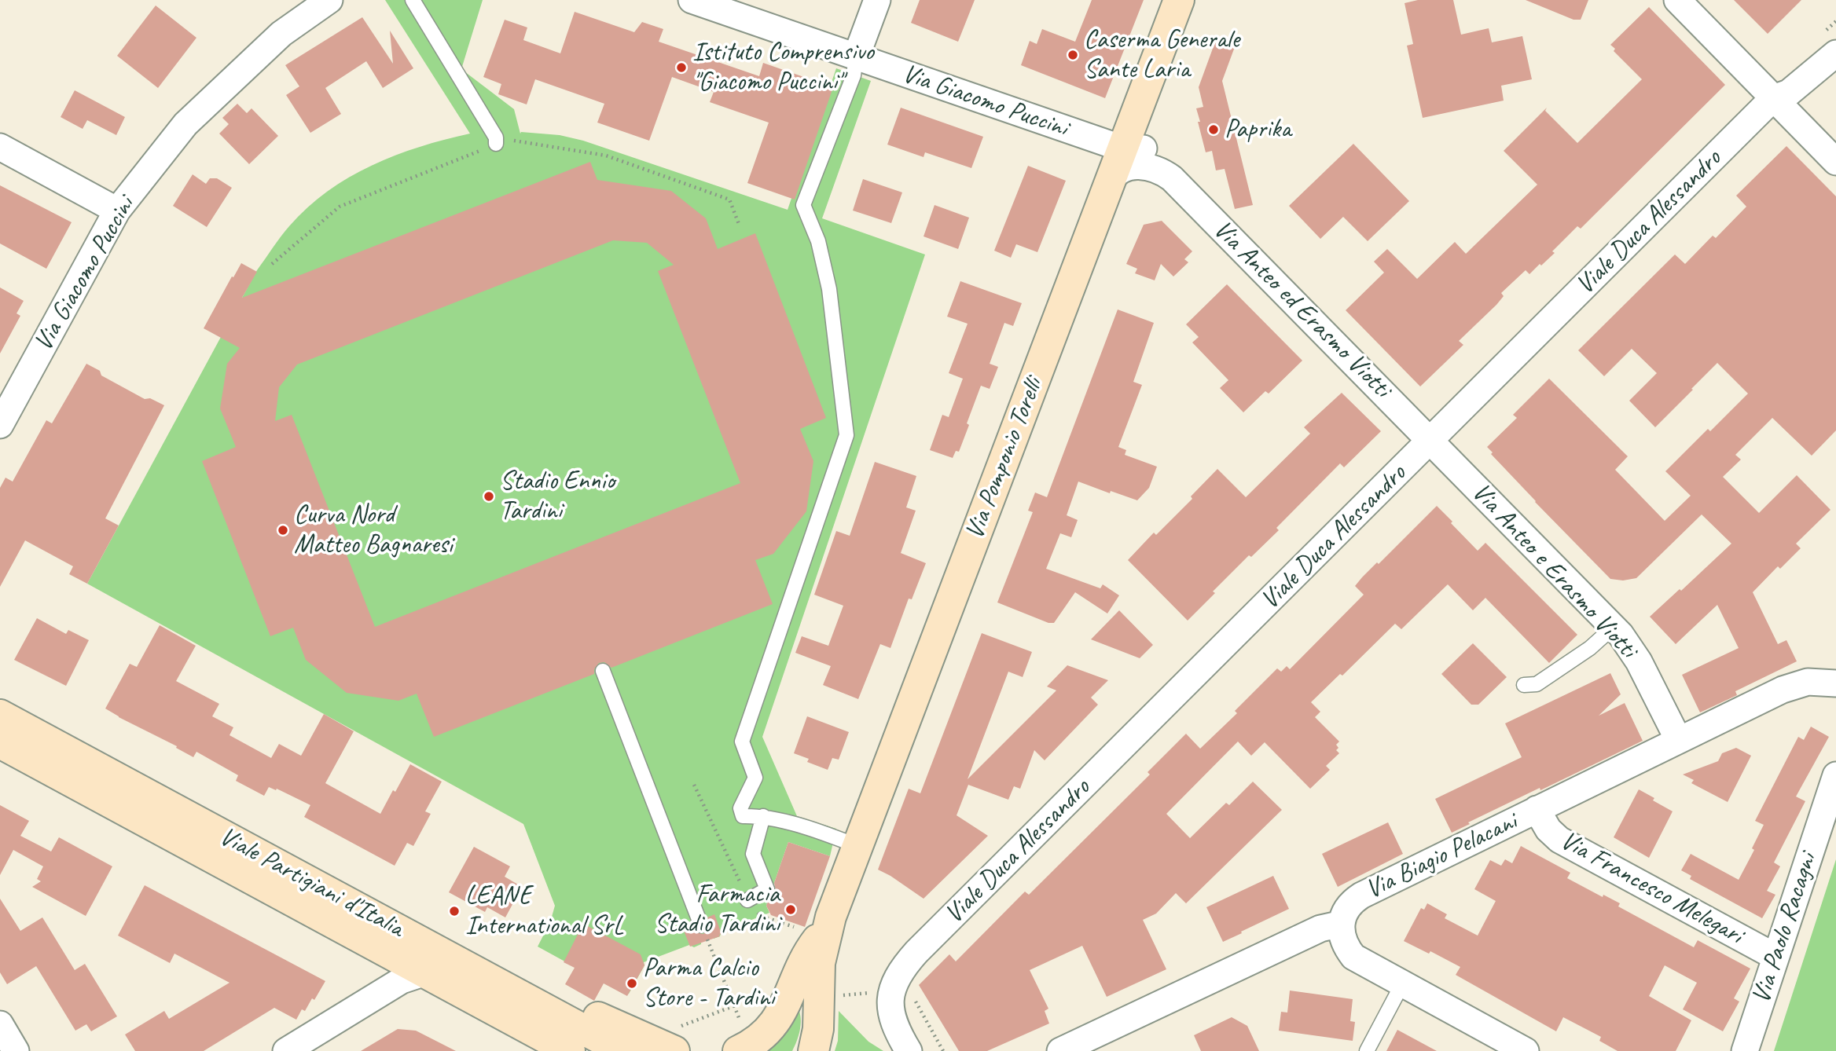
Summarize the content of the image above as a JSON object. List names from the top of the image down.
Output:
{
  "streets": {
    "main road": ["Via Pomponio Torelli", "Viale Partigiani d'Italia"],
    "street": [
      "Via Giacomo Puccini",
      "Viale Duca Alessandro",
      "Via Anteo ed Erasmo Viotti",
      "Via Anteo e Erasmo Viotti",
      "Via Biagio Pelacani",
      "Via Francesco Melegari",
      "Via Paolo Racagni"
    ]
  },
  "crossings": [
    ["Via Giacomo Puccini", "Via Anteo ed Erasmo Viotti"],
    ["Via Giacomo Puccini", "Via Pomponio Torelli"],
    ["Viale Duca Alessandro", "Via Anteo ed Erasmo Viotti"],
    ["Viale Duca Alessandro", "Via Anteo e Erasmo Viotti"],
    ["Via Anteo ed Erasmo Viotti", "Via Pomponio Torelli"],
    ["Via Anteo ed Erasmo Viotti", "Via Anteo e Erasmo Viotti"],
    ["Via Anteo e Erasmo Viotti", "Via Biagio Pelacani"],
    ["Via Biagio Pelacani", "Via Francesco Melegari"],
    ["Via Francesco Melegari", "Via Paolo Racagni"]
  ],
  "places": [
    "Caserma Generale Sante Laria",
    "Istituto Comprensivo \"Giacomo Puccini\"",
    "Paprika",
    "Stadio Ennio Tardini",
    "Curva Nord Matteo Bagnaresi",
    "Farmacia Stadio Tardini",
    "LEANE International SrL",
    "Parma Calcio Store - Tardini"
  ]
}
